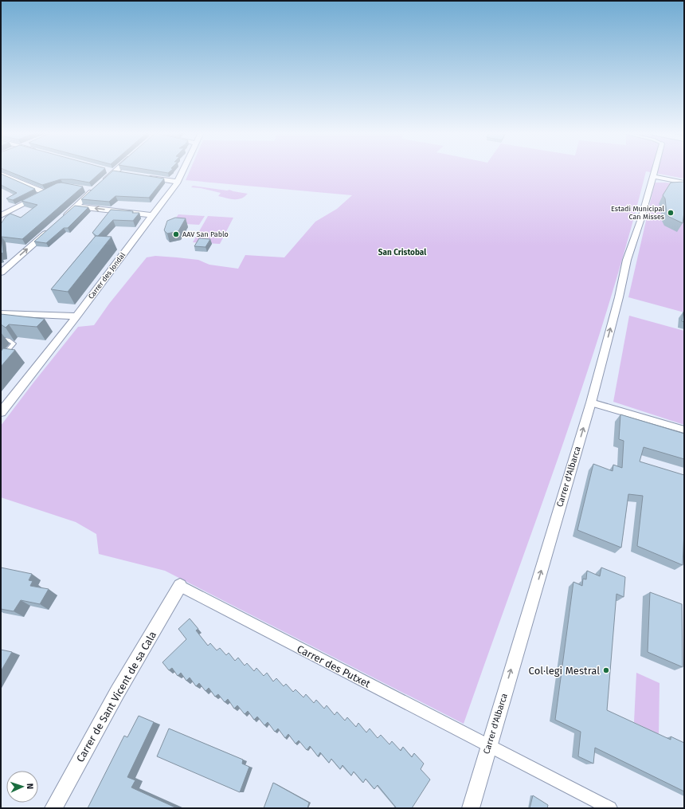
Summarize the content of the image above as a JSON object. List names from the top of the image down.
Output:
{
  "streets": {
    "street": [
      "Carrer des Jondal",
      "Carrer d'Albarca",
      "Carrer des Putxet",
      "Carrer de Sant Vicent de sa Cala"
    ]
  },
  "crossings": [
    ["Carrer d'Albarca", "Carrer des Putxet"],
    ["Carrer des Putxet", "Carrer de Sant Vicent de sa Cala"]
  ],
  "one_way": ["Carrer d'Albarca"],
  "districts": ["San Cristobal"],
  "places": ["Estadi Municipal Can Misses", "AAV San Pablo", "Col·legi Mestral"],
  "north": "right"
}
